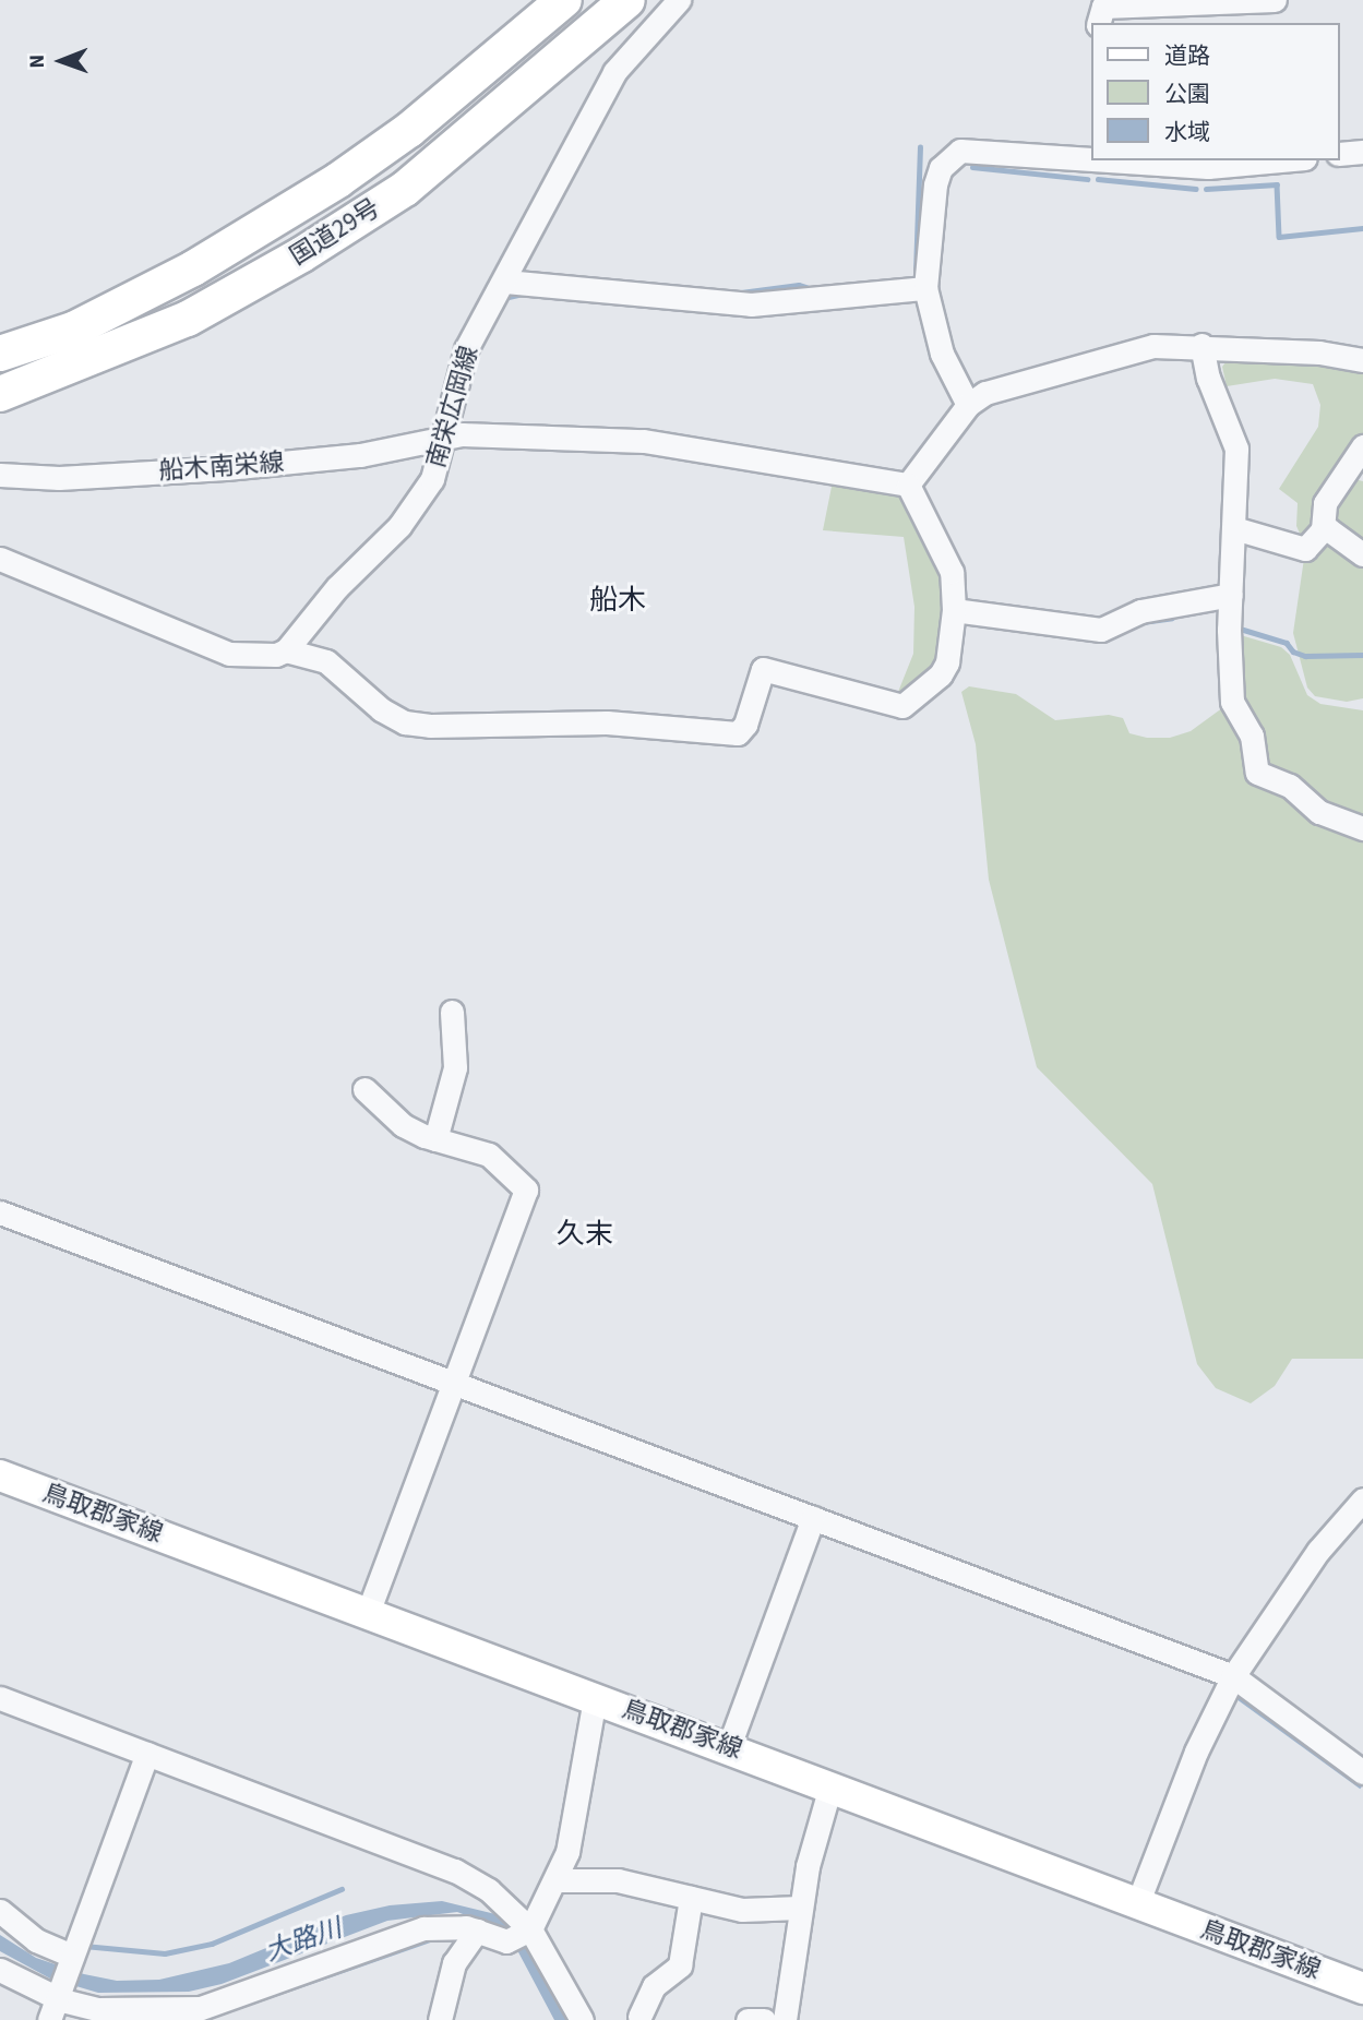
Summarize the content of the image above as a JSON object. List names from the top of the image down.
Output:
{
  "streets": {
    "highway": ["国道29号"],
    "main road": ["鳥取郡家線"],
    "street": ["南栄広岡線", "船木南栄線"]
  },
  "crossings": [
    ["南栄広岡線", "船木南栄線"]
  ],
  "districts": ["船木", "久末"],
  "water": ["大路川"],
  "legend": ["道路", "公園", "水域"],
  "north": "left"
}
